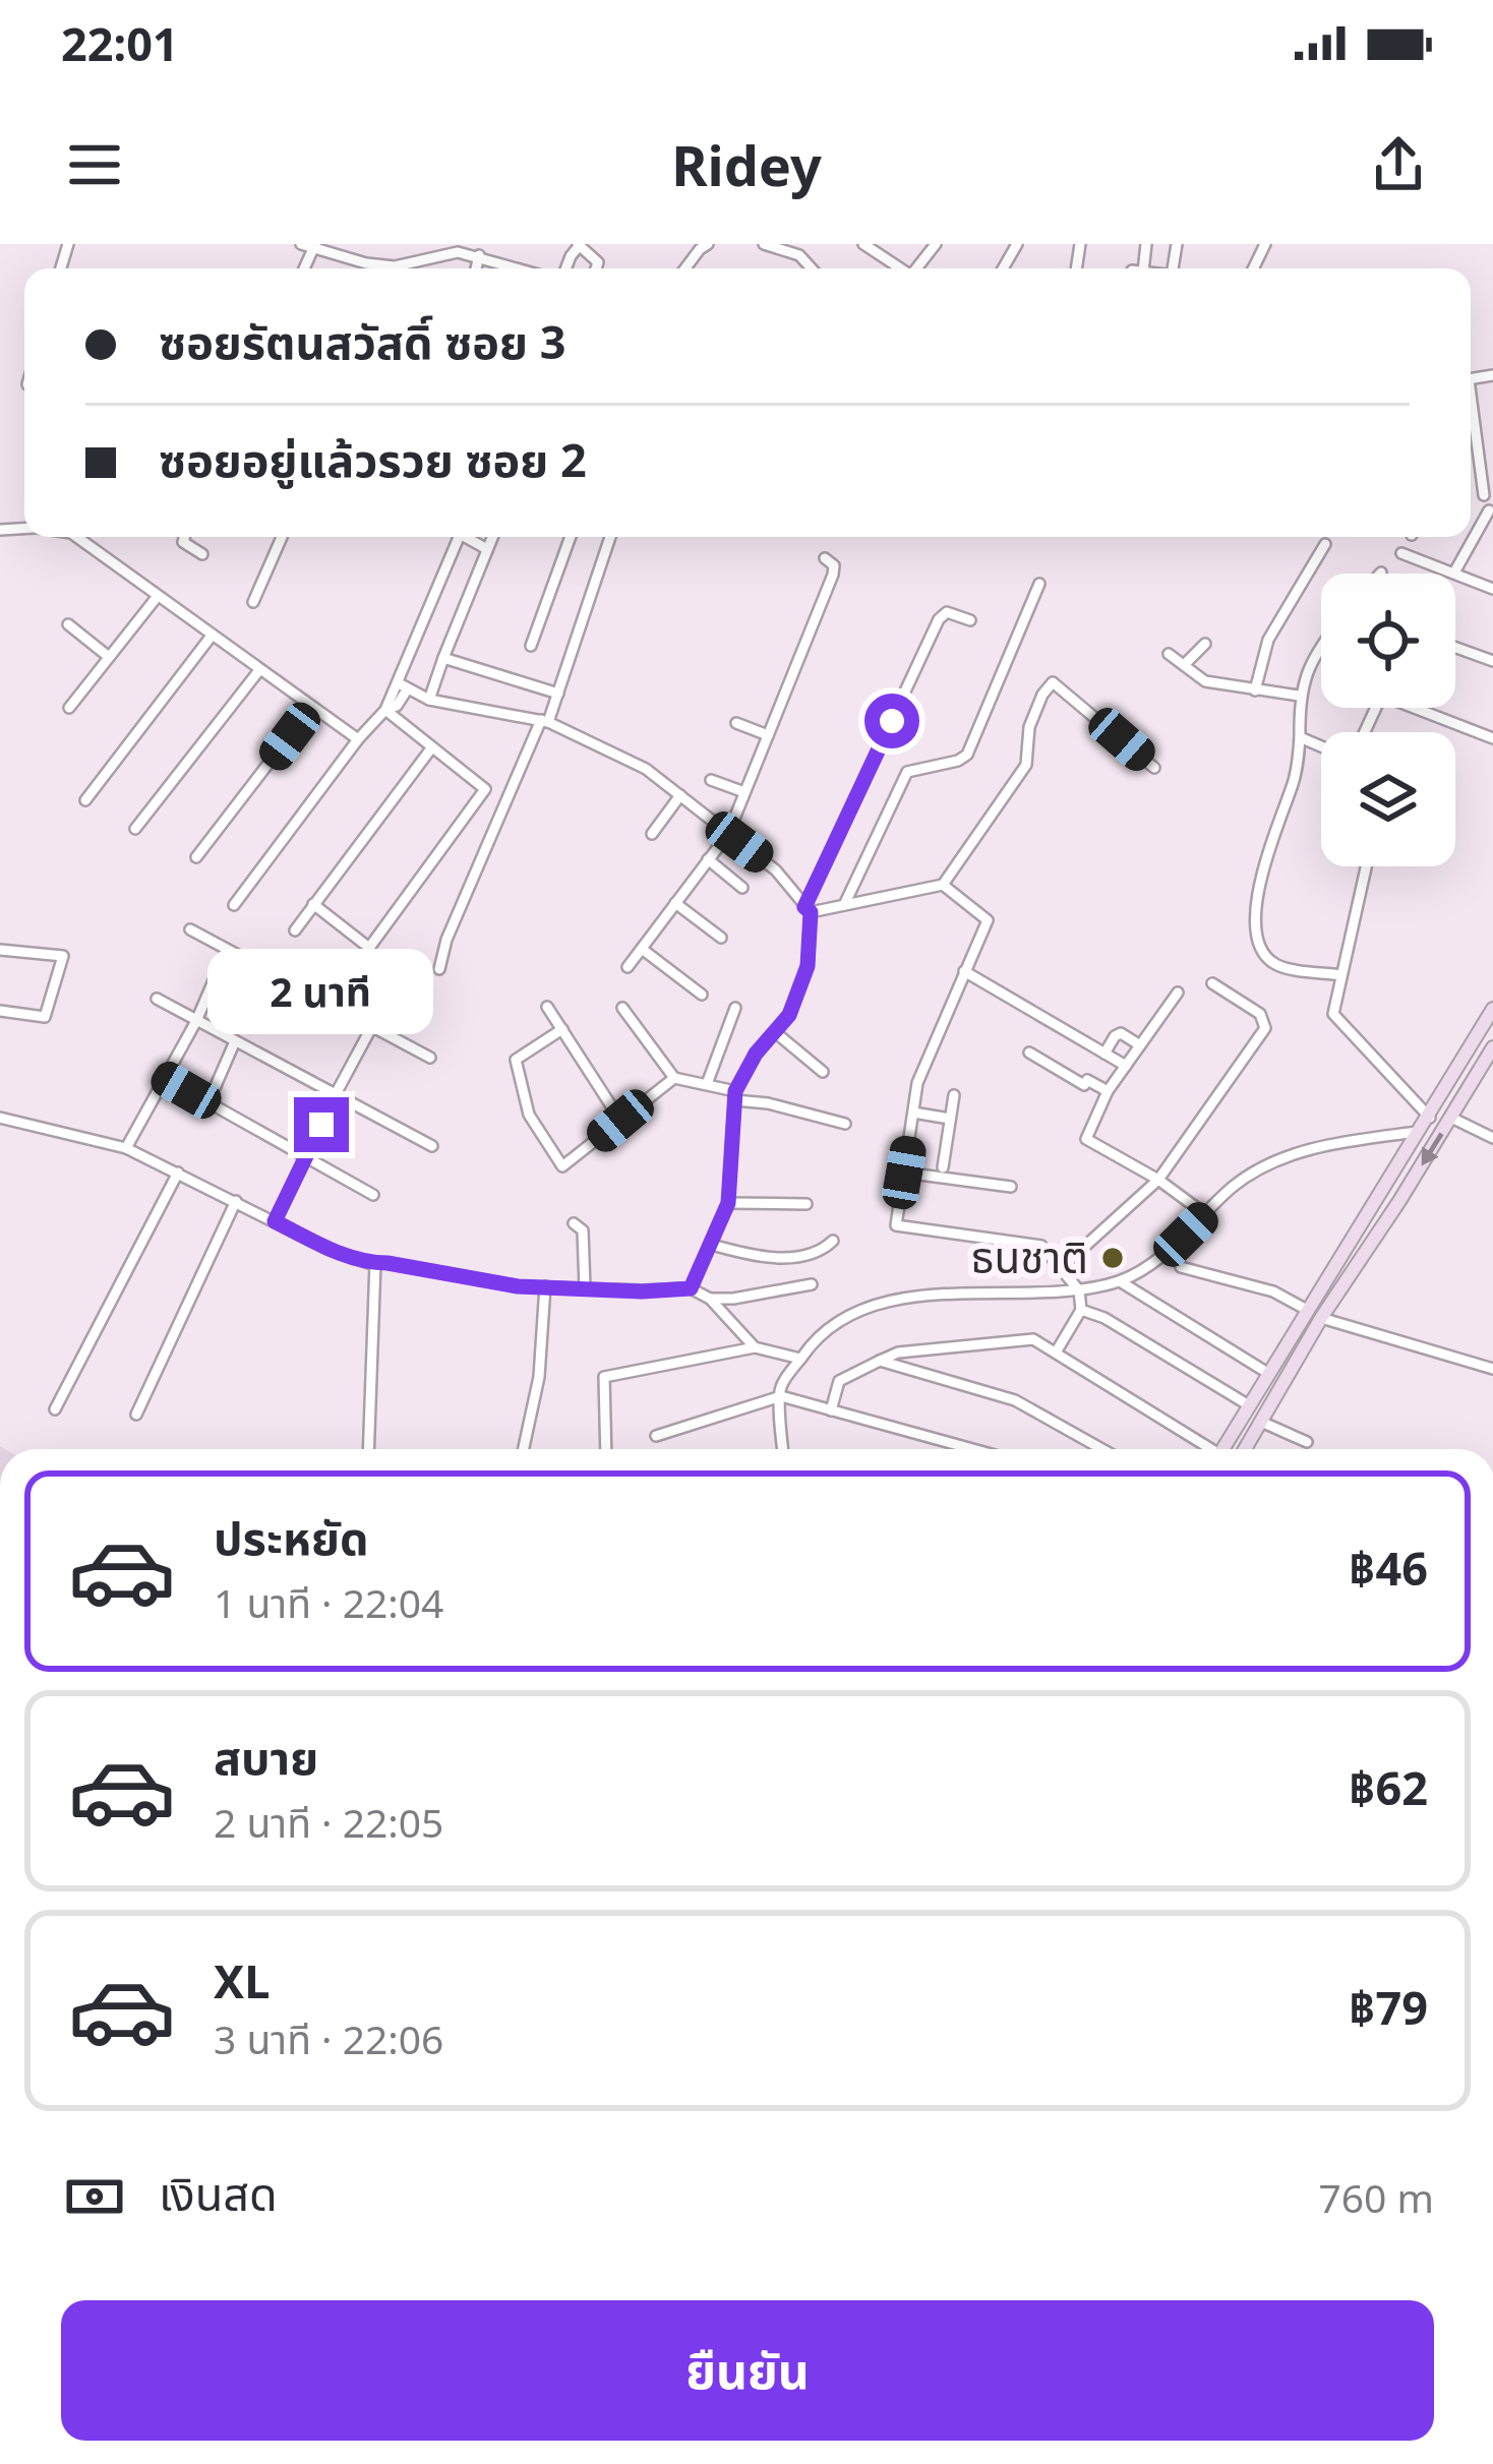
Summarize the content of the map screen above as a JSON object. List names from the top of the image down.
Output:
{
  "places": ["ธนชาติ"],
  "page": {
    "status": "22:01",
    "header": "Ridey",
    "banner": ["ซอยรัตนสวัสดิ์ ซอย 3", "ซอยอยู่แล้วรวย ซอย 2"],
    "bubble": "2 นาที",
    "list": [
      {
        "name": "ประหยัด",
        "note": "1 นาที · 22:04",
        "value": "฿46"
      },
      {
        "name": "สบาย",
        "note": "2 นาที · 22:05",
        "value": "฿62"
      },
      {
        "name": "XL",
        "note": "3 นาที · 22:06",
        "value": "฿79"
      }
    ],
    "pay": ["เงินสด", "760 m"],
    "buttons": "ยืนยัน"
  }
}
